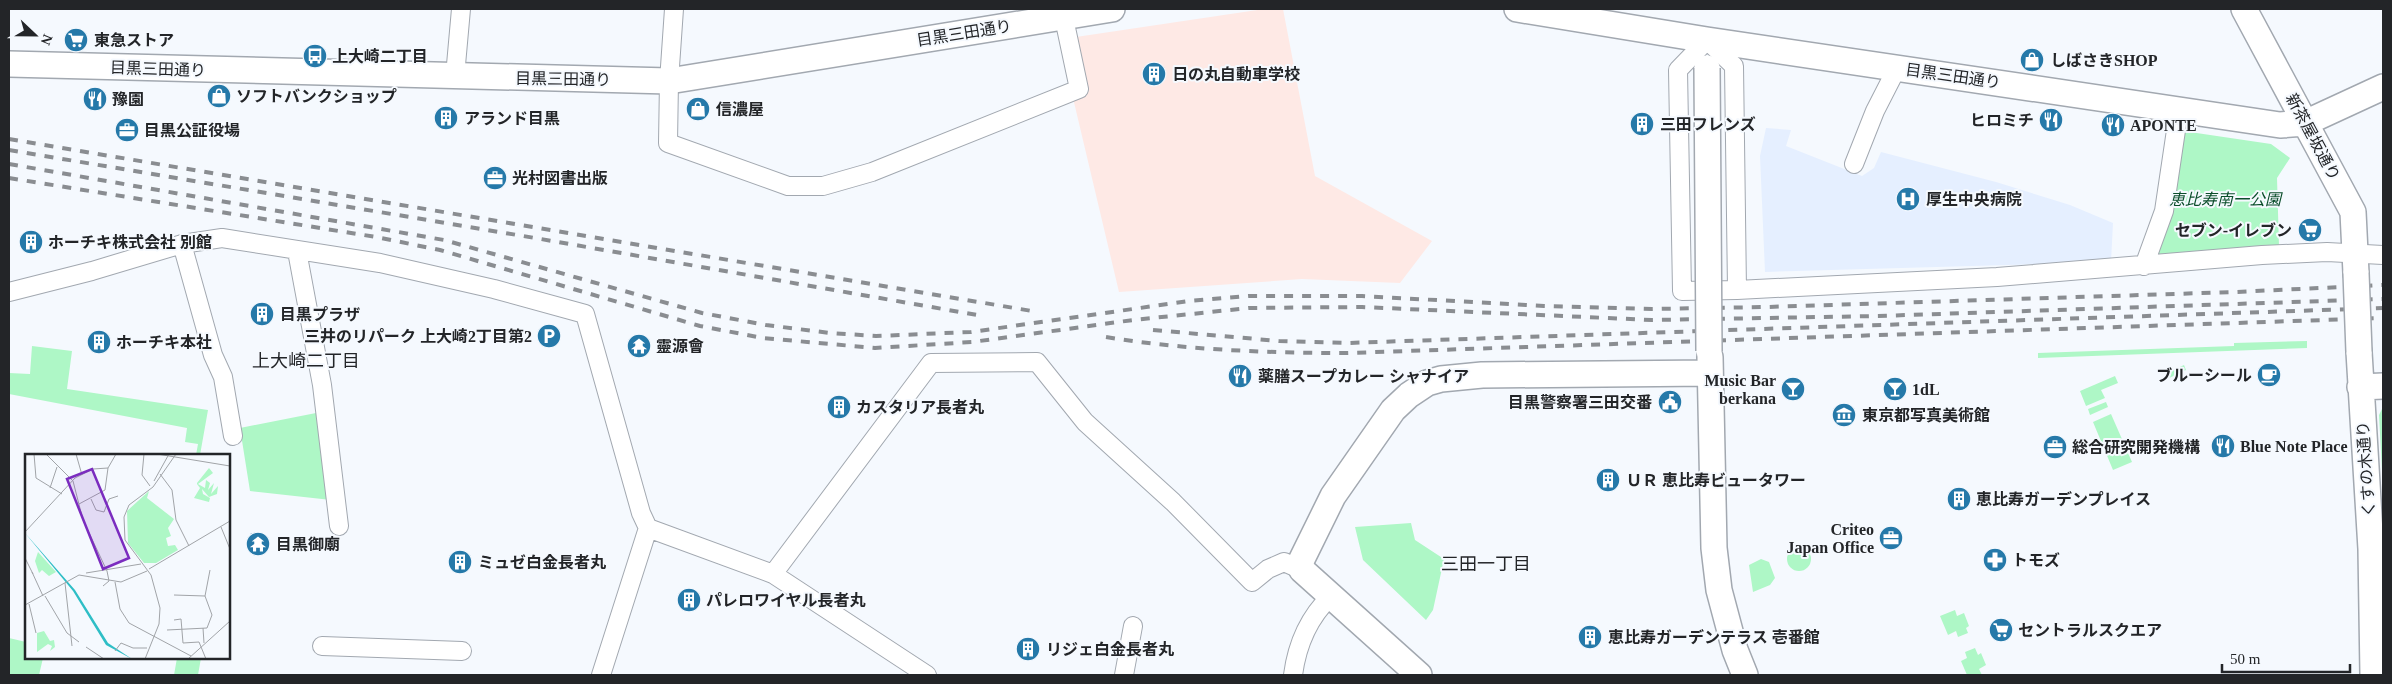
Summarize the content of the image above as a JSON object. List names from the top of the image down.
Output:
{
  "streets": {
    "street": ["目黒三田通り", "新茶屋坂通り", "くすの木通り"]
  },
  "crossings": [
    ["目黒三田通り", "新茶屋坂通り"],
    ["新茶屋坂通り", "くすの木通り"]
  ],
  "districts": ["上大崎二丁目", "三田一丁目"],
  "parks": ["恵比寿南一公園"],
  "places": {
    "supermarket": ["東急ストア", "セブン-イレブン", "セントラルスクエア"],
    "bus stop": ["上大崎二丁目"],
    "shop": ["しばさきSHOP", "ソフトバンクショップ", "信濃屋"],
    "building": [
      "日の丸自動車学校",
      "アランド目黒",
      "三田フレンズ",
      "ホーチキ株式会社 別館",
      "目黒プラザ",
      "ホーチキ本社",
      "カスタリア長者丸",
      "ＵＲ 恵比寿ビュータワー",
      "恵比寿ガーデンプレイス",
      "ミュゼ白金長者丸",
      "パレロワイヤル長者丸",
      "恵比寿ガーデンテラス 壱番館",
      "リジェ白金長者丸"
    ],
    "restaurant": [
      "豫園",
      "ヒロミチ",
      "APONTE",
      "薬膳スープカレー シャナイア",
      "Blue Note Place"
    ],
    "office": [
      "目黒公証役場",
      "光村図書出版",
      "総合研究開発機構",
      "Criteo Japan Office"
    ],
    "hospital": ["厚生中央病院"],
    "parking": ["三井のリパーク 上大崎2丁目第2"],
    "temple": ["靈源會", "目黒御廟"],
    "cafe": ["ブルーシール"],
    "bar": ["Music Bar berkana", "1dL"],
    "public building": ["目黒警察署三田交番"],
    "museum": ["東京都写真美術館"],
    "pharmacy": ["トモズ"]
  },
  "scale_bar": "50 m",
  "north": "right"
}
